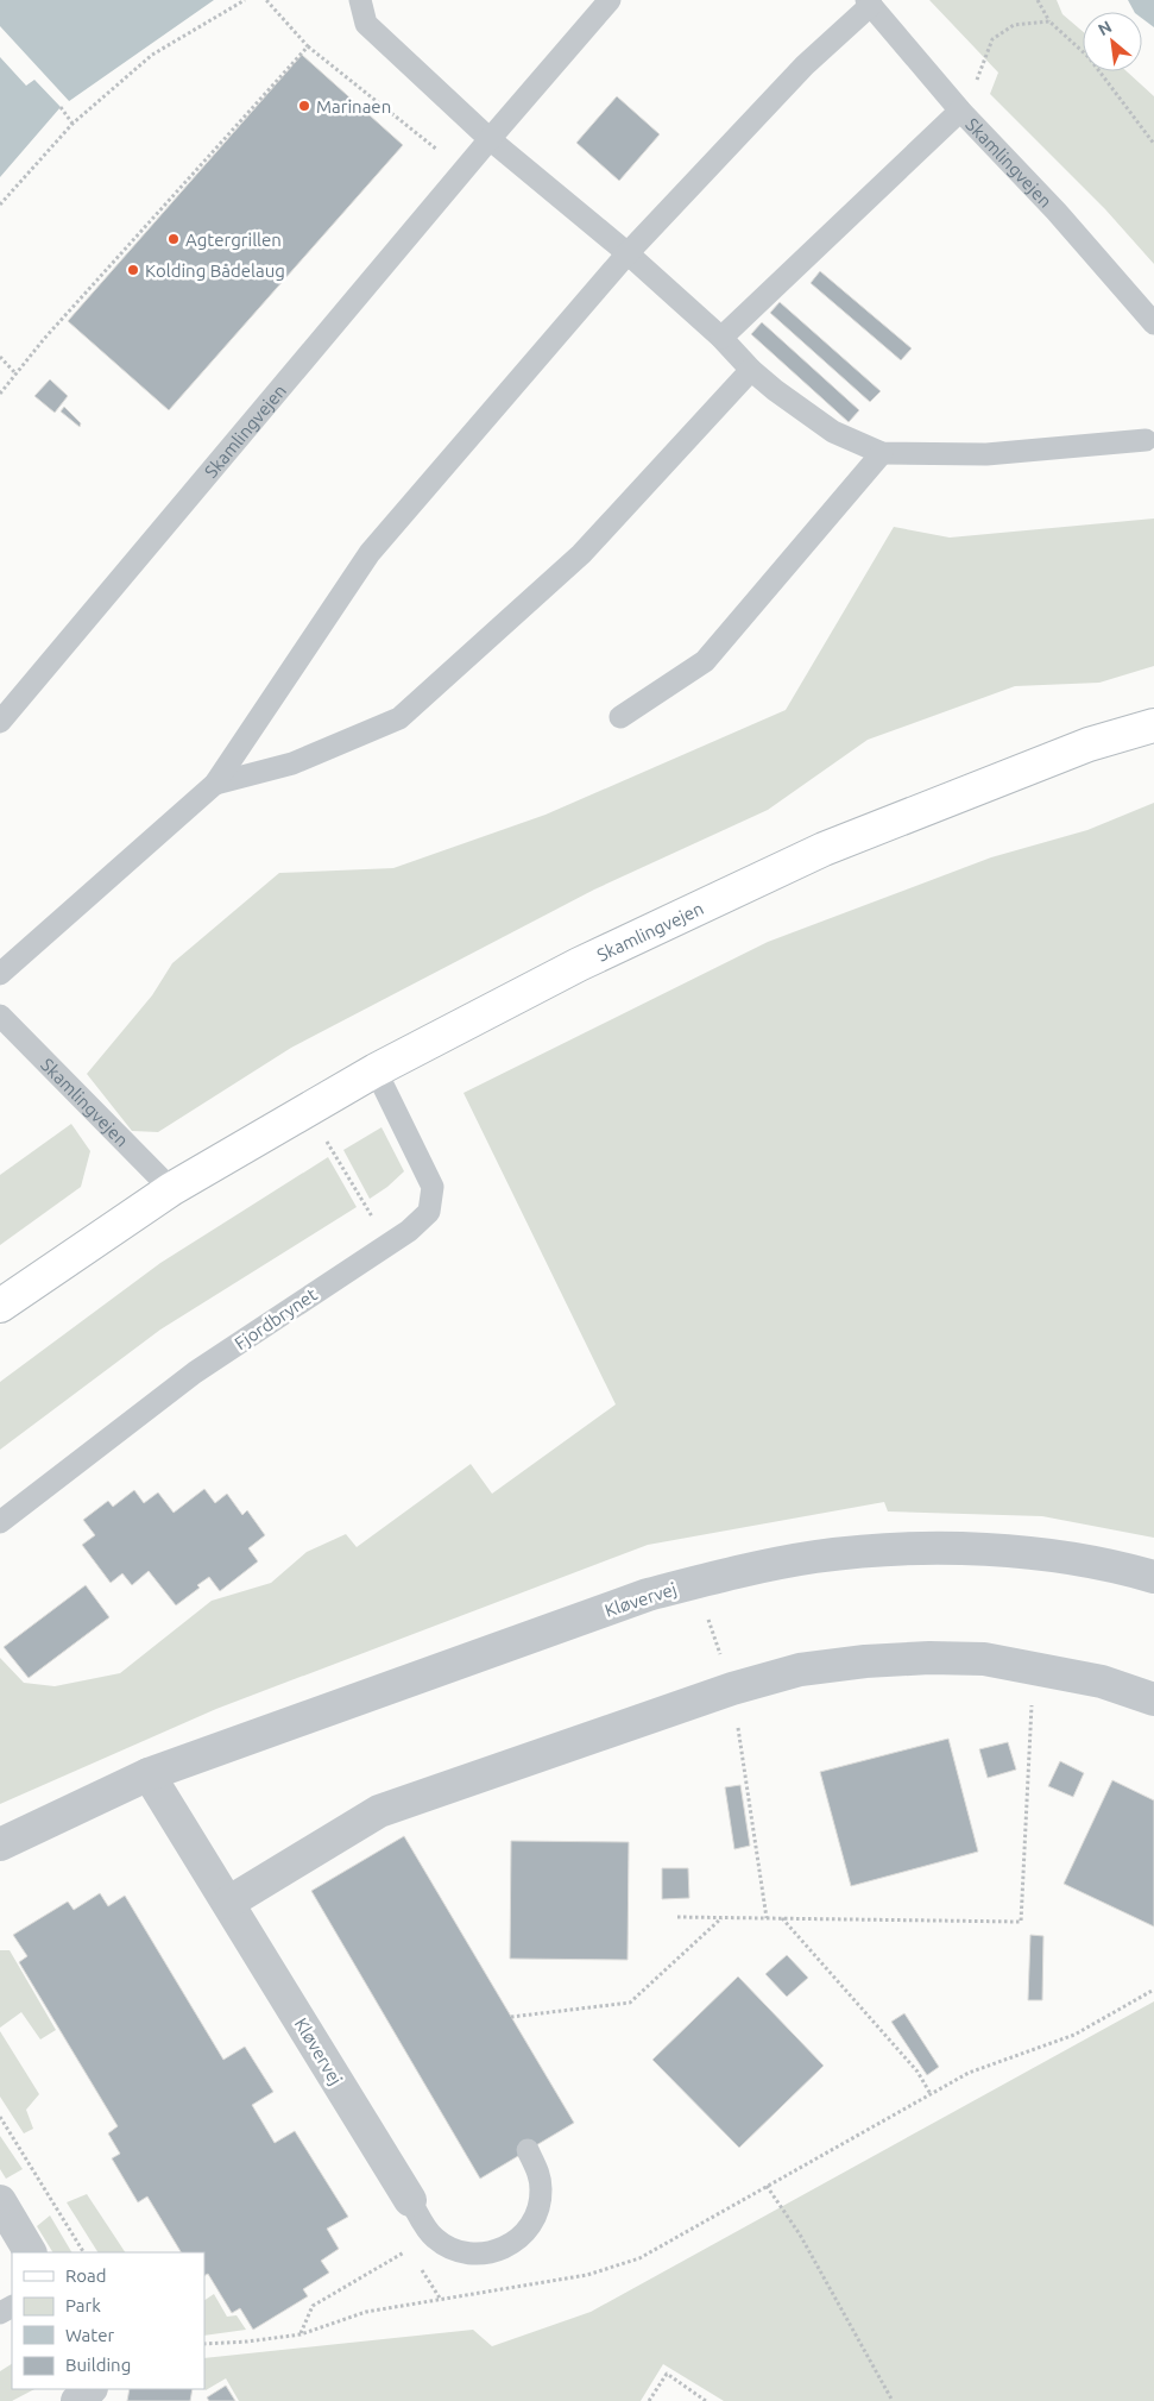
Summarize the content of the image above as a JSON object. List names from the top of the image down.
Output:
{
  "streets": {
    "street": ["Skamlingvejen", "Kløvervej"],
    "lane": ["Fjordbrynet"]
  },
  "crossings": [
    ["Skamlingvejen", "Fjordbrynet"]
  ],
  "places": ["Marinaen", "Agtergrillen", "Kolding Bådelaug"],
  "legend": [
    "Road",
    "Park",
    "Water",
    "Building"
  ],
  "north": "top left"
}
